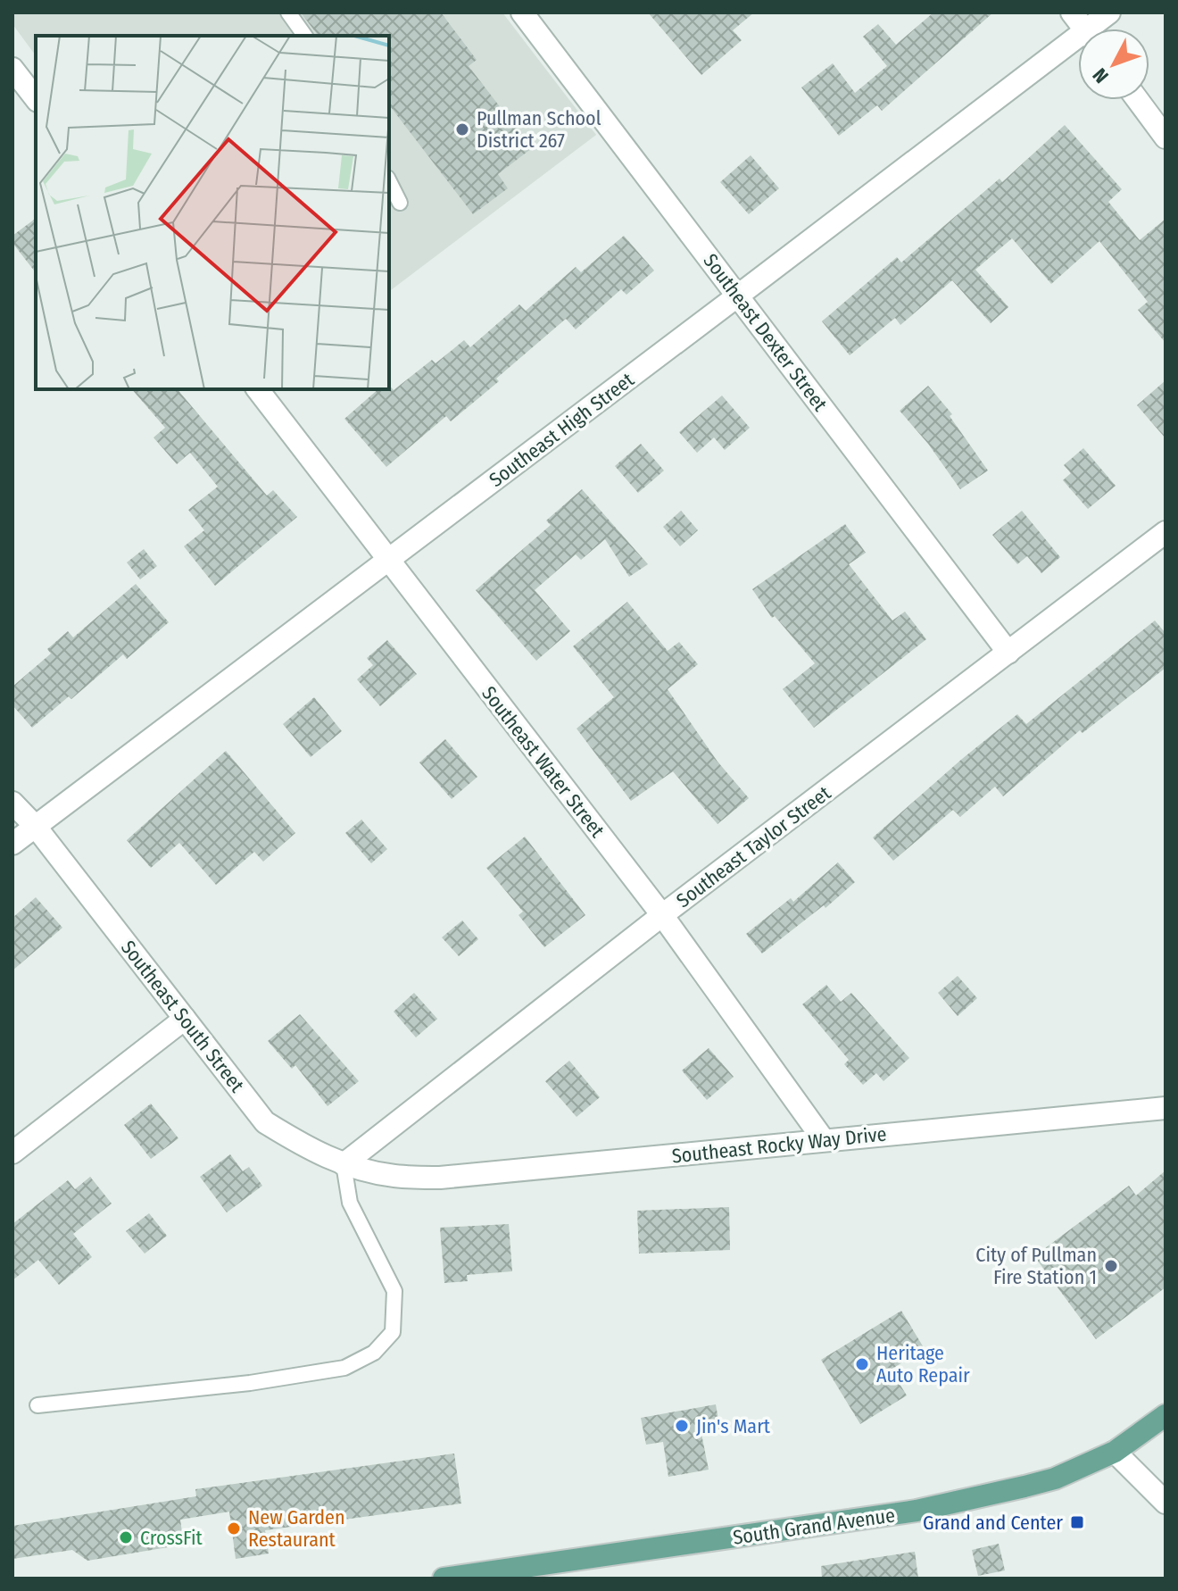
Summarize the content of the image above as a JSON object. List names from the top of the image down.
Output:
{
  "streets": {
    "main road": ["South Grand Avenue"],
    "street": [
      "Southeast Dexter Street",
      "Southeast High Street",
      "Southeast Water Street",
      "Southeast Taylor Street",
      "Southeast South Street",
      "Southeast Rocky Way Drive"
    ]
  },
  "crossings": [
    ["Southeast Dexter Street", "Southeast High Street"],
    ["Southeast Dexter Street", "Southeast Taylor Street"],
    ["Southeast High Street", "Southeast Water Street"],
    ["Southeast High Street", "Southeast South Street"],
    ["Southeast Water Street", "Southeast Taylor Street"],
    ["Southeast Water Street", "Southeast Rocky Way Drive"],
    ["Southeast Taylor Street", "Southeast South Street"],
    ["Southeast South Street", "Southeast Rocky Way Drive"]
  ],
  "places": {
    "other": [
      "Pullman School District 267",
      "City of Pullman Fire Station 1",
      "Heritage Auto Repair",
      "Jin's Mart",
      "New Garden Restaurant",
      "CrossFit"
    ],
    "transit": ["Grand and Center"]
  },
  "north": "bottom left"
}
